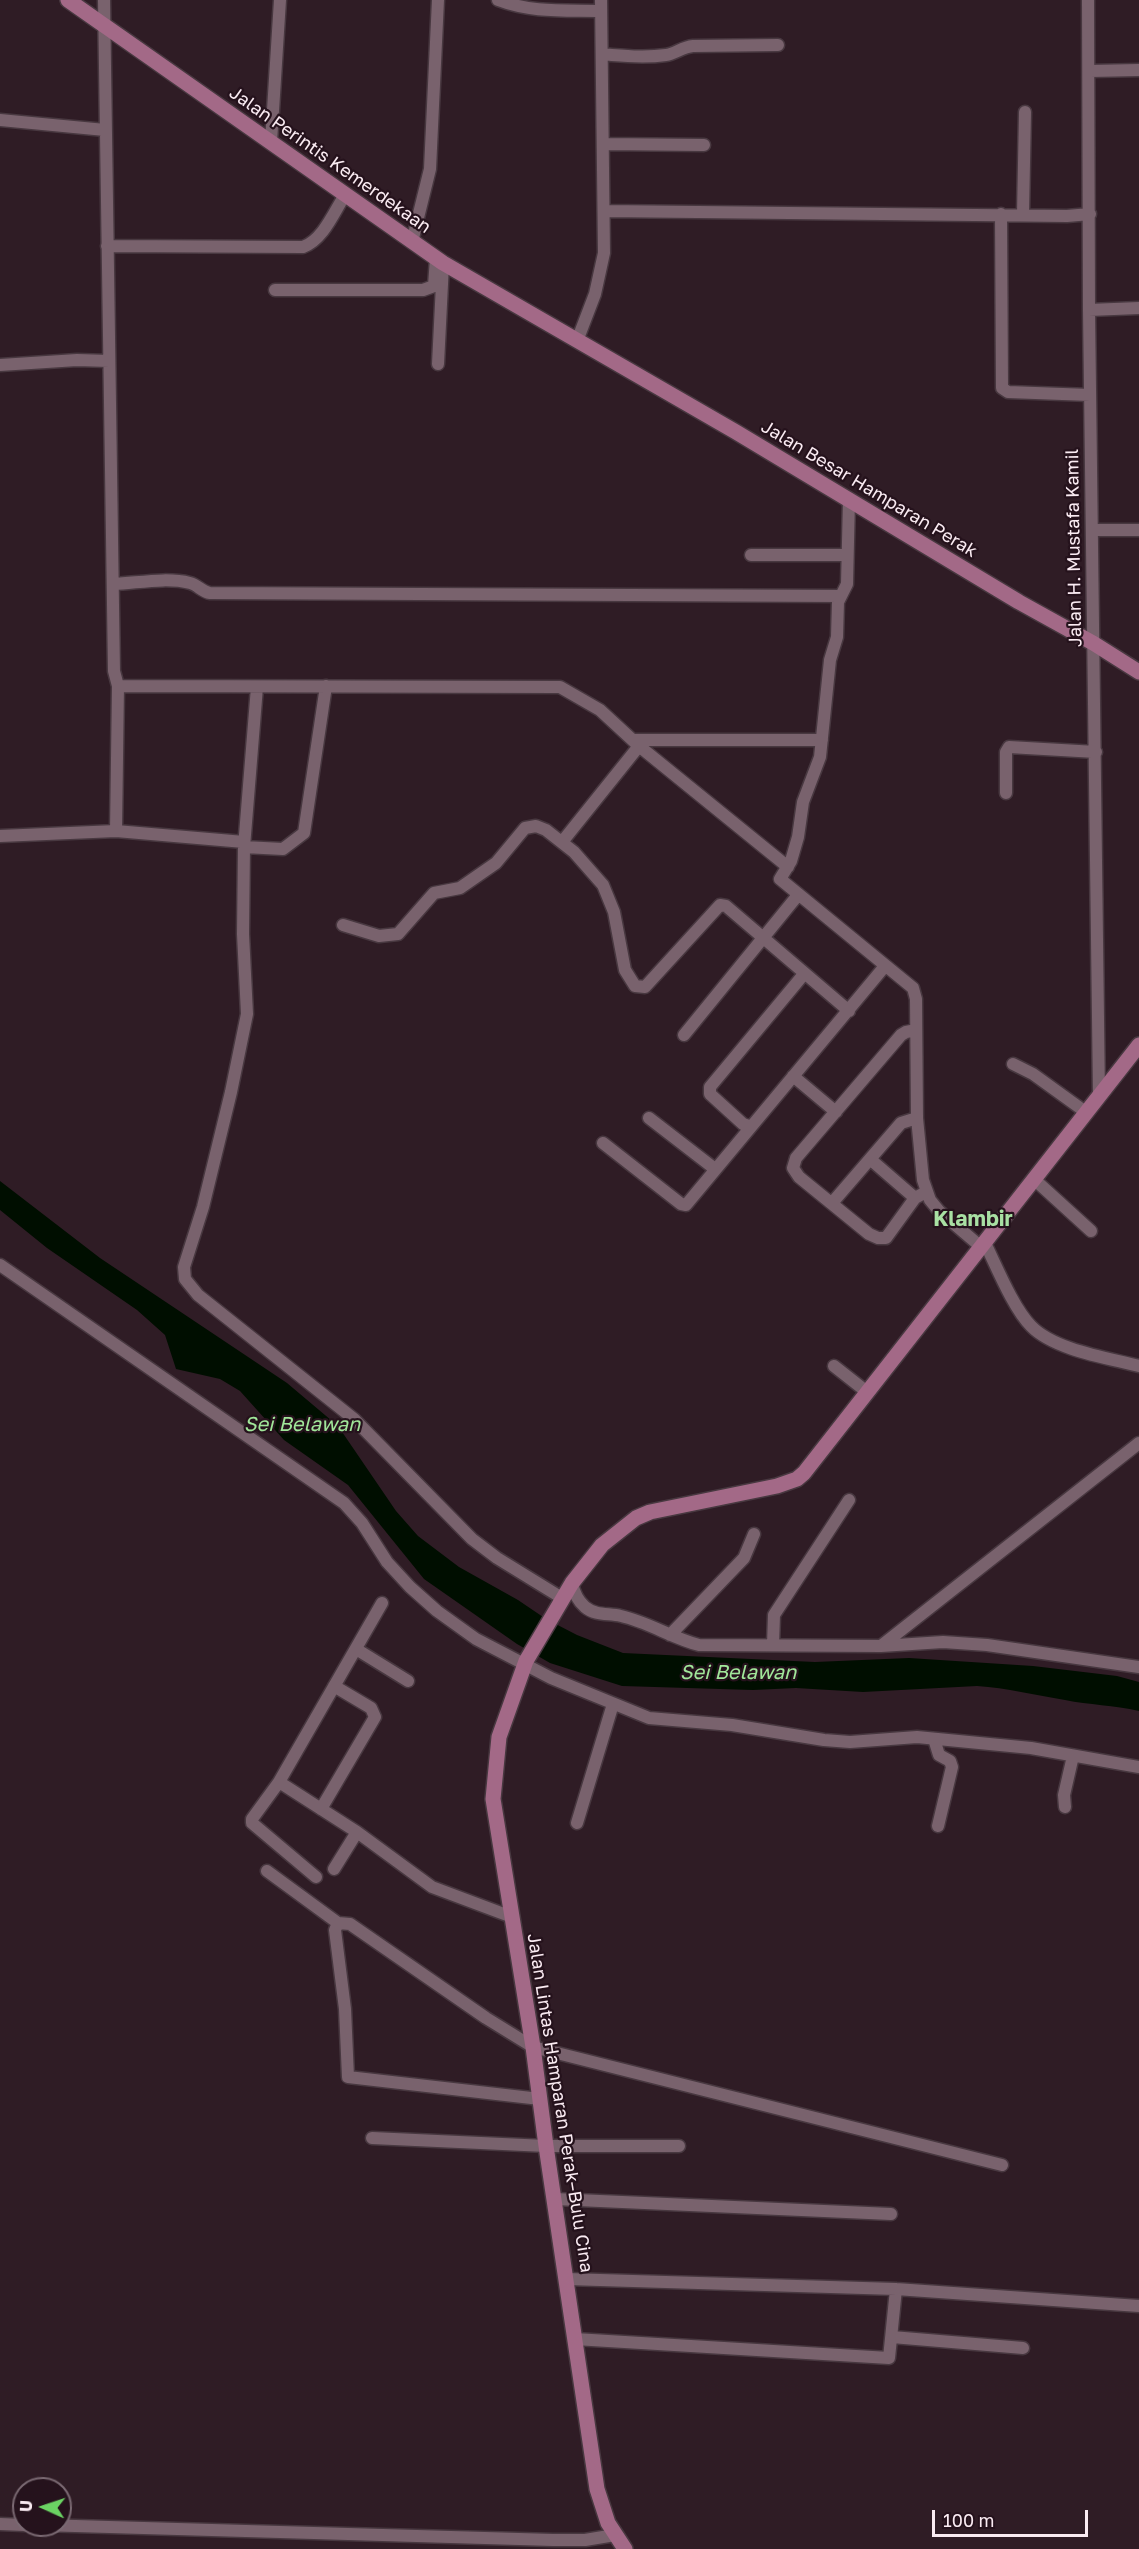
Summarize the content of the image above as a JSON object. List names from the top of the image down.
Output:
{
  "streets": {
    "main road": ["Jalan Perintis Kemerdekaan", "Jalan Besar Hamparan Perak", "Jalan Lintas Hamparan Perak–Bulu Cina"],
    "street": ["Jalan H. Mustafa Kamil"]
  },
  "crossings": [
    ["Jalan Perintis Kemerdekaan", "Jalan Besar Hamparan Perak"],
    ["Jalan Besar Hamparan Perak", "Jalan H. Mustafa Kamil"]
  ],
  "districts": ["Klambir"],
  "water": ["Sei Belawan"],
  "scale_bar": "100 m",
  "north": "left"
}
